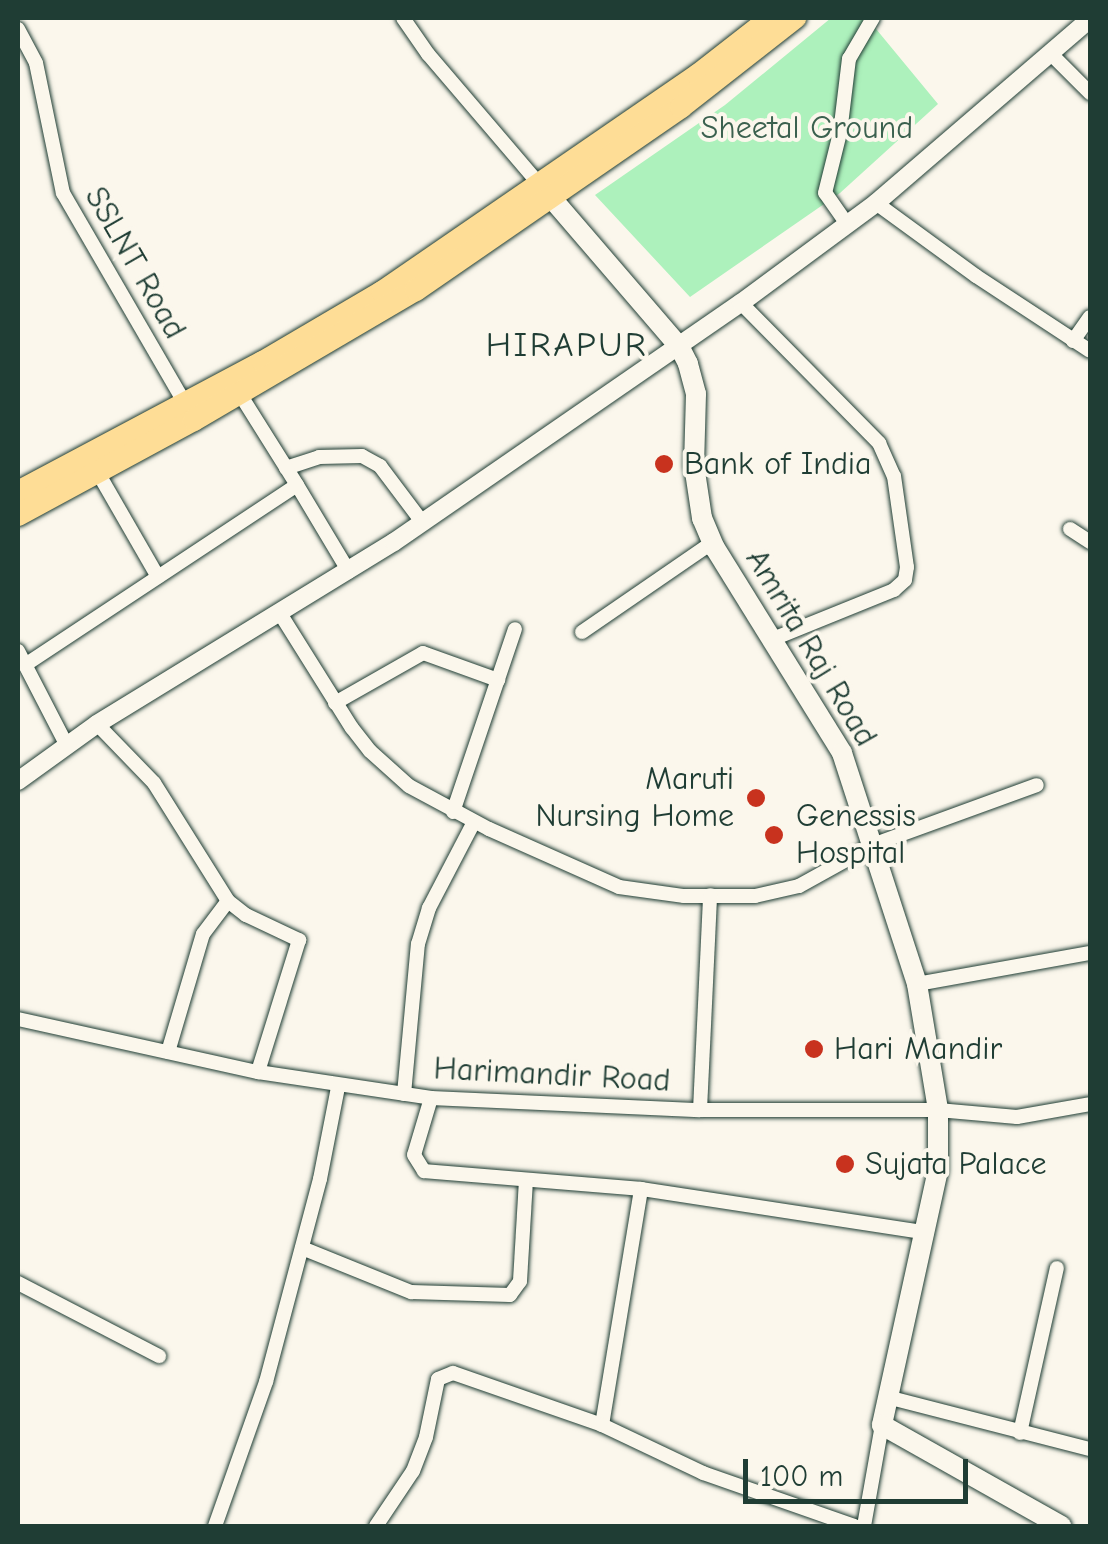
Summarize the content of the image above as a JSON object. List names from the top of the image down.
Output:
{
  "streets": {
    "main road": ["Amrita Raj Road"],
    "street": ["SSLNT Road", "Harimandir Road"]
  },
  "crossings": [
    ["Amrita Raj Road", "Harimandir Road"]
  ],
  "districts": ["HIRAPUR"],
  "parks": ["Sheetal Ground"],
  "places": [
    "Bank of India",
    "Maruti Nursing Home",
    "Genessis Hospital",
    "Hari Mandir",
    "Sujata Palace"
  ],
  "scale_bar": "100 m"
}
